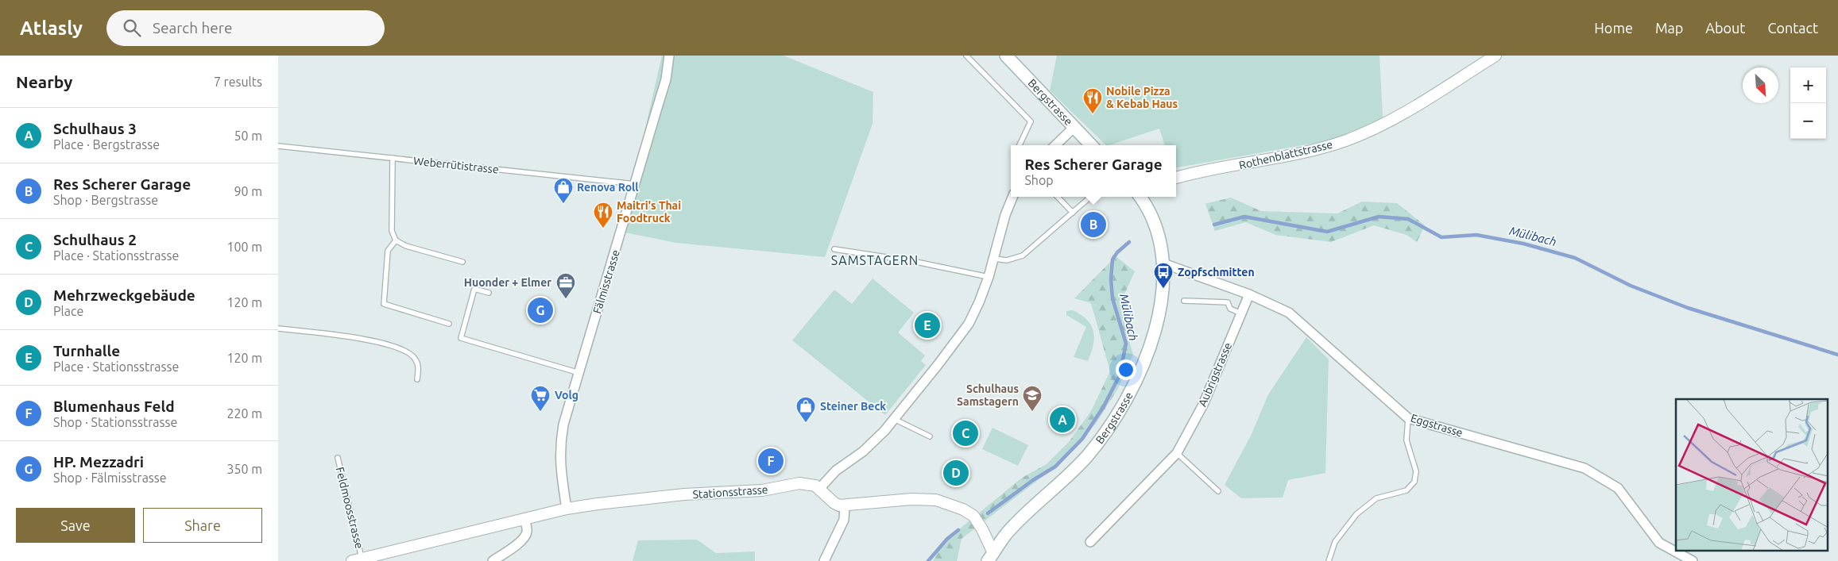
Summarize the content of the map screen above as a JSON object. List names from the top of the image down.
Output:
{
  "streets": {
    "main road": ["Bergstrasse"],
    "street": [
      "Rothenblattstrasse",
      "Fälmisstrasse",
      "Aubrigstrasse",
      "Eggstrasse",
      "Stationsstrasse"
    ],
    "lane": ["Weberrütistrasse", "Feldmoosstrasse"]
  },
  "crossings": [
    ["Bergstrasse", "Eggstrasse"],
    ["Weberrütistrasse", "Fälmisstrasse"],
    ["Fälmisstrasse", "Stationsstrasse"],
    ["Aubrigstrasse", "Eggstrasse"],
    ["Stationsstrasse", "Feldmoosstrasse"]
  ],
  "districts": ["SAMSTAGERN"],
  "water": ["Mülibach"],
  "places": {
    "restaurant": ["Nobile Pizza & Kebab Haus", "Maitri's Thai Foodtruck"],
    "shop": ["Renova Roll", "Steiner Beck"],
    "bus stop": ["Zopfschmitten"],
    "office": ["Huonder + Elmer"],
    "supermarket": ["Volg"],
    "school or university": ["Schulhaus Samstagern"]
  },
  "north": "bottom right",
  "page": {
    "header": "Atlasly",
    "search": "Search here",
    "nav": [
      "Home",
      "Map",
      "About",
      "Contact"
    ],
    "heading": ["Nearby", "7 results"],
    "map_buttons": ["+", "−"],
    "list": [
      {
        "mark": "A",
        "name": "Schulhaus 3",
        "note": "Place · Bergstrasse",
        "value": "50 m"
      },
      {
        "mark": "B",
        "name": "Res Scherer Garage",
        "note": "Shop · Bergstrasse",
        "value": "90 m"
      },
      {
        "mark": "C",
        "name": "Schulhaus 2",
        "note": "Place · Stationsstrasse",
        "value": "100 m"
      },
      {
        "mark": "D",
        "name": "Mehrzweckgebäude",
        "note": "Place",
        "value": "120 m"
      },
      {
        "mark": "E",
        "name": "Turnhalle",
        "note": "Place · Stationsstrasse",
        "value": "120 m"
      },
      {
        "mark": "F",
        "name": "Blumenhaus Feld",
        "note": "Shop · Stationsstrasse",
        "value": "220 m"
      },
      {
        "mark": "G",
        "name": "HP. Mezzadri",
        "note": "Shop · Fälmisstrasse",
        "value": "350 m"
      }
    ],
    "popup": ["Res Scherer Garage", "Shop"],
    "pins": [
      "B",
      "G",
      "E",
      "A",
      "C",
      "F",
      "D"
    ],
    "buttons": ["Save", "Share"]
  }
}
